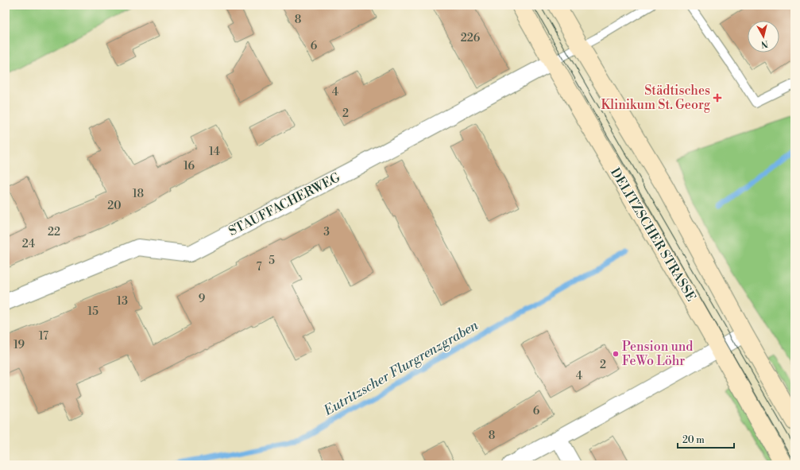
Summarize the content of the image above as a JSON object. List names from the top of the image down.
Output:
{
  "streets": {
    "main road": ["DELITZSCHER STRASSE"],
    "street": ["STAUFFACHERWEG"]
  },
  "crossings": [
    ["STAUFFACHERWEG", "DELITZSCHER STRASSE"]
  ],
  "water": ["Eutritzscher Flurgrenzgraben"],
  "places": {
    "health": ["Städtisches Klinikum St. Georg"],
    "other": ["Pension und FeWo Löhr"]
  },
  "house_numbers": [
    "8",
    "226",
    "6",
    "4",
    "2",
    "14",
    "16",
    "18",
    "20",
    "22",
    "3",
    "24",
    "5",
    "7",
    "9",
    "13",
    "15",
    "17",
    "19",
    "2",
    "4",
    "6",
    "8"
  ],
  "scale_bar": "20 m",
  "north": "bottom"
}
